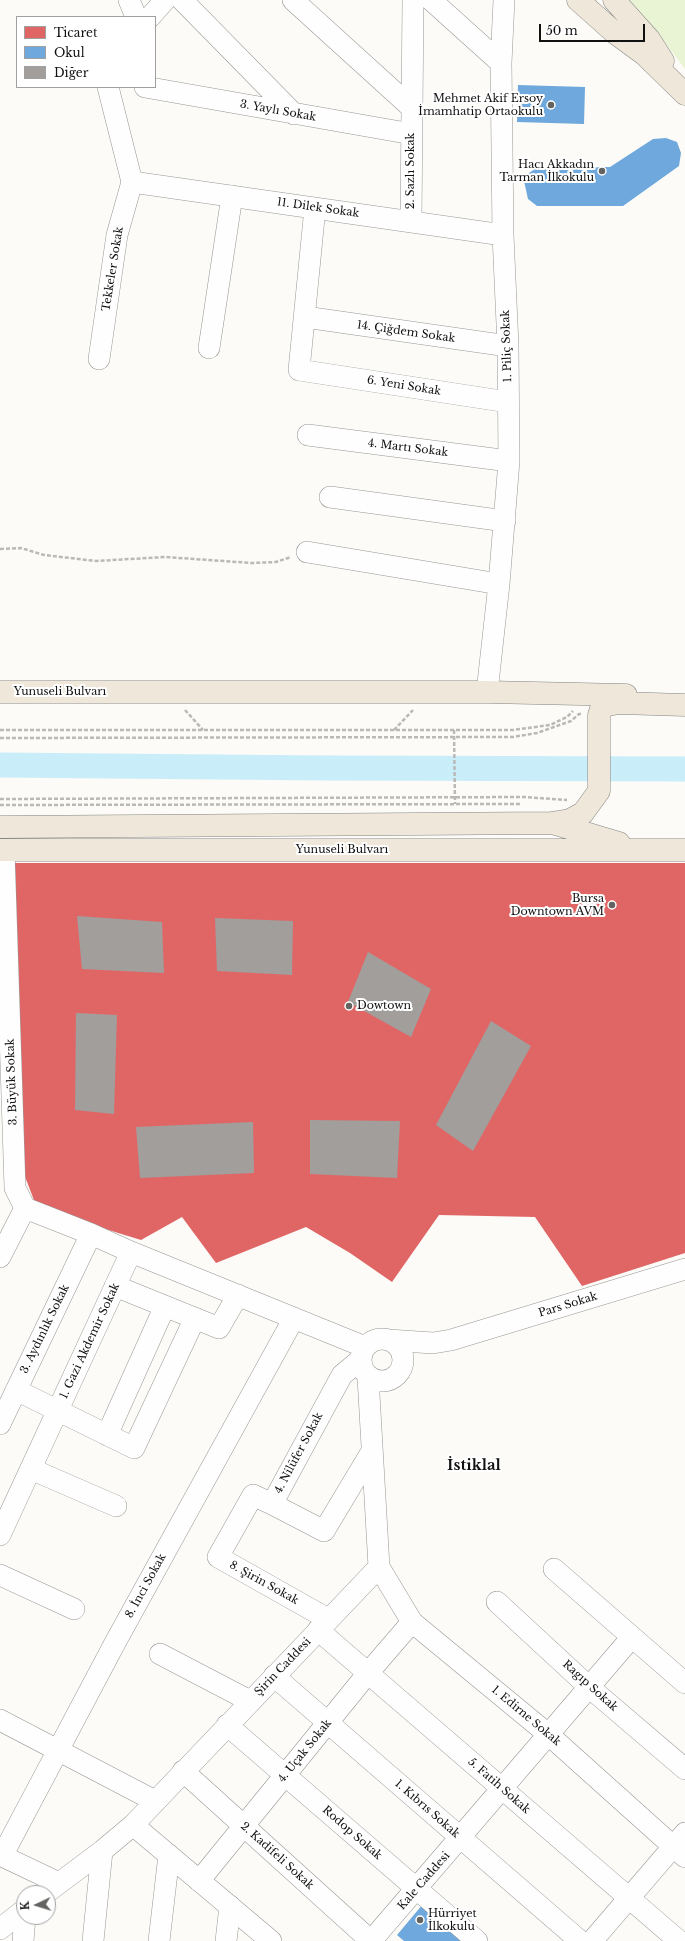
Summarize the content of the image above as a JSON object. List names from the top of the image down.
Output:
{
  "streets": {
    "main road": ["Yunuseli Bulvarı"],
    "street": [
      "3. Yaylı Sokak",
      "2. Sazlı Sokak",
      "11. Dilek Sokak",
      "Tekkeler Sokak",
      "14. Çiğdem Sokak",
      "1. Piliç Sokak",
      "6. Yeni Sokak",
      "4. Martı Sokak",
      "3. Büyük Sokak",
      "Pars Sokak",
      "3. Aydınlık Sokak",
      "1. Gazi Akdemir Sokak",
      "4. Nilüfer Sokak",
      "8. Şirin Sokak",
      "8. İnci Sokak",
      "Şirin Caddesi",
      "Ragıp Sokak",
      "1. Edirne Sokak",
      "4. Uçak Sokak",
      "5. Fatih Sokak",
      "1. Kıbrıs Sokak",
      "Rodop Sokak",
      "2. Kadifeli Sokak",
      "Kale Caddesi"
    ]
  },
  "crossings": [
    ["3. Yaylı Sokak", "2. Sazlı Sokak"],
    ["2. Sazlı Sokak", "11. Dilek Sokak"],
    ["11. Dilek Sokak", "Tekkeler Sokak"],
    ["11. Dilek Sokak", "1. Piliç Sokak"],
    ["14. Çiğdem Sokak", "1. Piliç Sokak"],
    ["14. Çiğdem Sokak", "6. Yeni Sokak"],
    ["1. Piliç Sokak", "6. Yeni Sokak"],
    ["1. Piliç Sokak", "4. Martı Sokak"],
    ["1. Piliç Sokak", "Yunuseli Bulvarı"],
    ["Yunuseli Bulvarı", "3. Büyük Sokak"],
    ["4. Nilüfer Sokak", "8. Şirin Sokak"],
    ["8. Şirin Sokak", "Şirin Caddesi"],
    ["8. Şirin Sokak", "5. Fatih Sokak"],
    ["Şirin Caddesi", "1. Edirne Sokak"],
    ["Şirin Caddesi", "5. Fatih Sokak"],
    ["Şirin Caddesi", "1. Kıbrıs Sokak"],
    ["Şirin Caddesi", "Rodop Sokak"],
    ["Şirin Caddesi", "2. Kadifeli Sokak"],
    ["Ragıp Sokak", "Kale Caddesi"],
    ["1. Edirne Sokak", "4. Uçak Sokak"],
    ["1. Edirne Sokak", "Kale Caddesi"],
    ["4. Uçak Sokak", "5. Fatih Sokak"],
    ["4. Uçak Sokak", "1. Kıbrıs Sokak"],
    ["4. Uçak Sokak", "Rodop Sokak"],
    ["4. Uçak Sokak", "2. Kadifeli Sokak"],
    ["5. Fatih Sokak", "Kale Caddesi"],
    ["1. Kıbrıs Sokak", "Kale Caddesi"],
    ["Rodop Sokak", "Kale Caddesi"],
    ["2. Kadifeli Sokak", "Kale Caddesi"]
  ],
  "districts": ["İstiklal"],
  "places": [
    "Mehmet Akif Ersoy İmamhatip Ortaokulu",
    "Hacı Akkadın Tarman İlkokulu",
    "Bursa Downtown AVM",
    "Dowtown",
    "Hürriyet İlkokulu"
  ],
  "legend": ["Ticaret", "Okul", "Diğer"],
  "scale_bar": "50 m",
  "north": "left"
}
